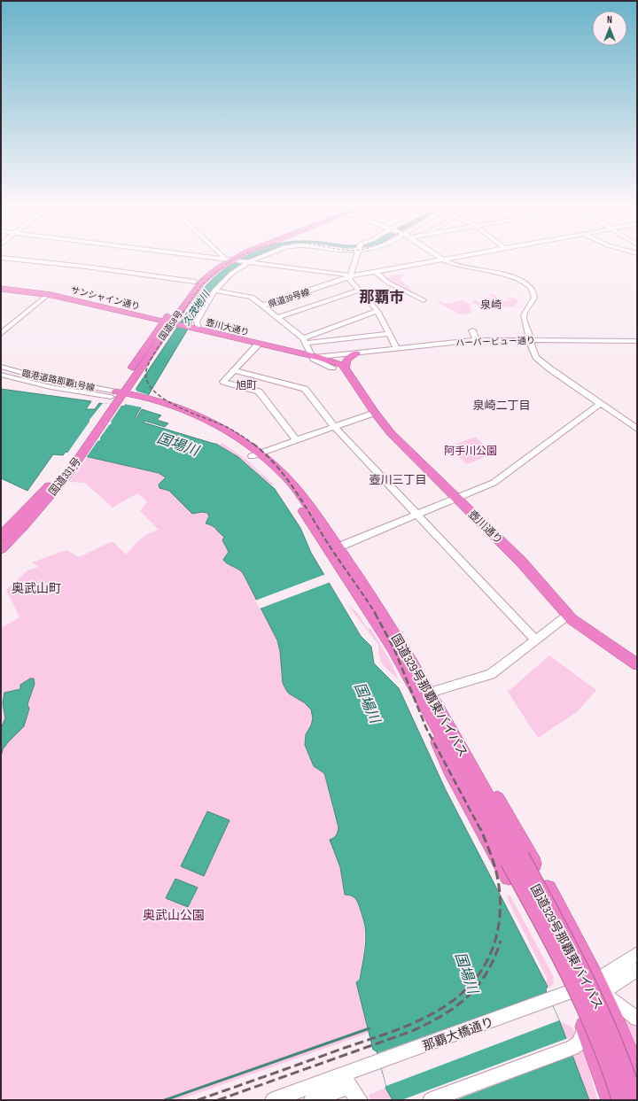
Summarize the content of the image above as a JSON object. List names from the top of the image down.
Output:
{
  "streets": {
    "highway": [
      "サンシャイン通り",
      "国道58号",
      "壺川大通り",
      "国道331号",
      "壺川通り",
      "国道329号那覇東バイパス"
    ],
    "street": [
      "県道39号線",
      "ハーバービュー通り",
      "臨港道路那覇1号線",
      "那覇大橋通り"
    ]
  },
  "crossings": [
    ["サンシャイン通り", "国道58号"],
    ["サンシャイン通り", "壺川大通り"],
    ["国道58号", "壺川大通り"],
    ["国道58号", "臨港道路那覇1号線"],
    ["国道58号", "国道331号"],
    ["国道58号", "国道329号那覇東バイパス"],
    ["臨港道路那覇1号線", "国道331号"],
    ["臨港道路那覇1号線", "国道329号那覇東バイパス"],
    ["国道331号", "国道329号那覇東バイパス"]
  ],
  "districts": [
    "那覇市",
    "泉崎",
    "旭町",
    "泉崎二丁目",
    "壺川三丁目",
    "奥武山町"
  ],
  "water": ["久茂地川", "国場川"],
  "parks": ["阿手川公園", "奥武山公園"],
  "north": "top"
}
